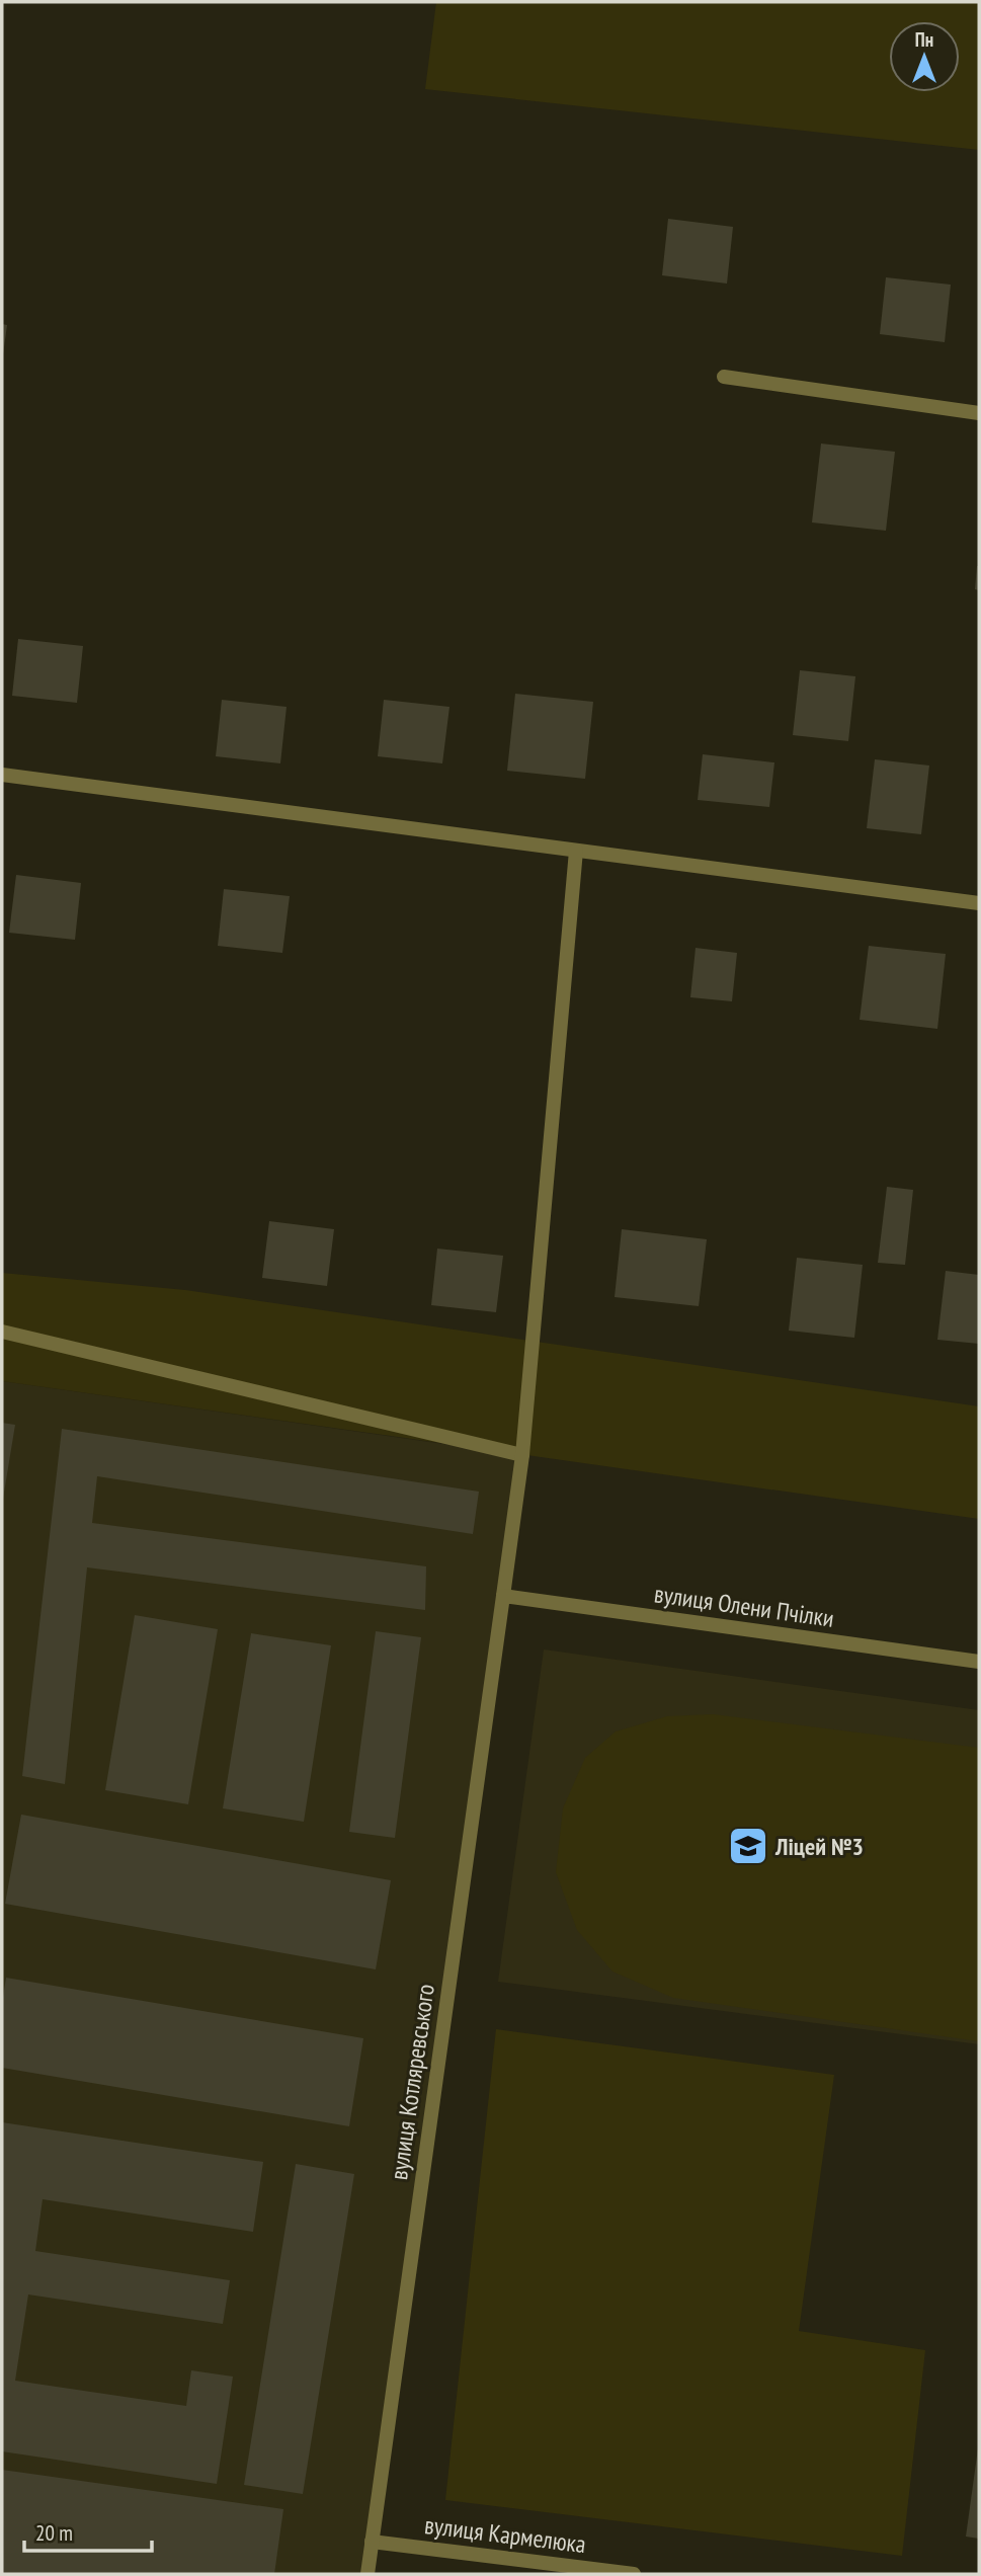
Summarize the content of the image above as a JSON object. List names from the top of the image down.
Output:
{
  "streets": {
    "street": ["вулиця Олени Пчілки", "вулиця Котляревського", "вулиця Кармелюка"]
  },
  "crossings": [
    ["вулиця Олени Пчілки", "вулиця Котляревського"],
    ["вулиця Котляревського", "вулиця Кармелюка"]
  ],
  "places": {
    "school or university": ["Ліцей №3"]
  },
  "scale_bar": "20 m",
  "north": "top"
}
